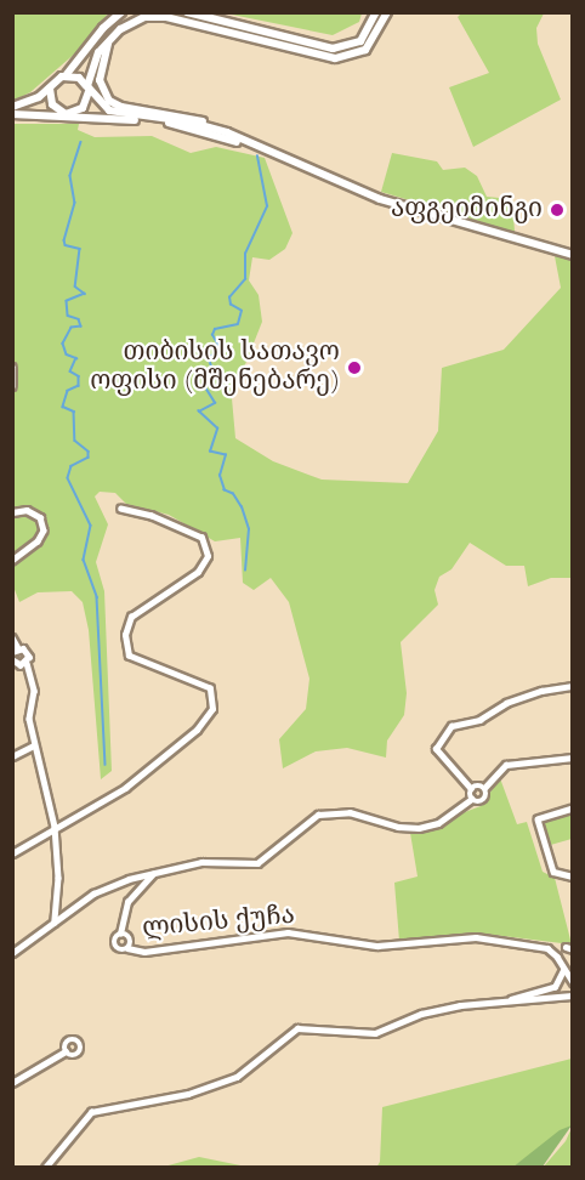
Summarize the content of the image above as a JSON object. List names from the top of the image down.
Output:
{
  "streets": {
    "street": ["ლისის ქუჩა"]
  },
  "places": ["აფგეიმინგი", "თიბისის სათავო ოფისი (მშენებარე)"]
}
